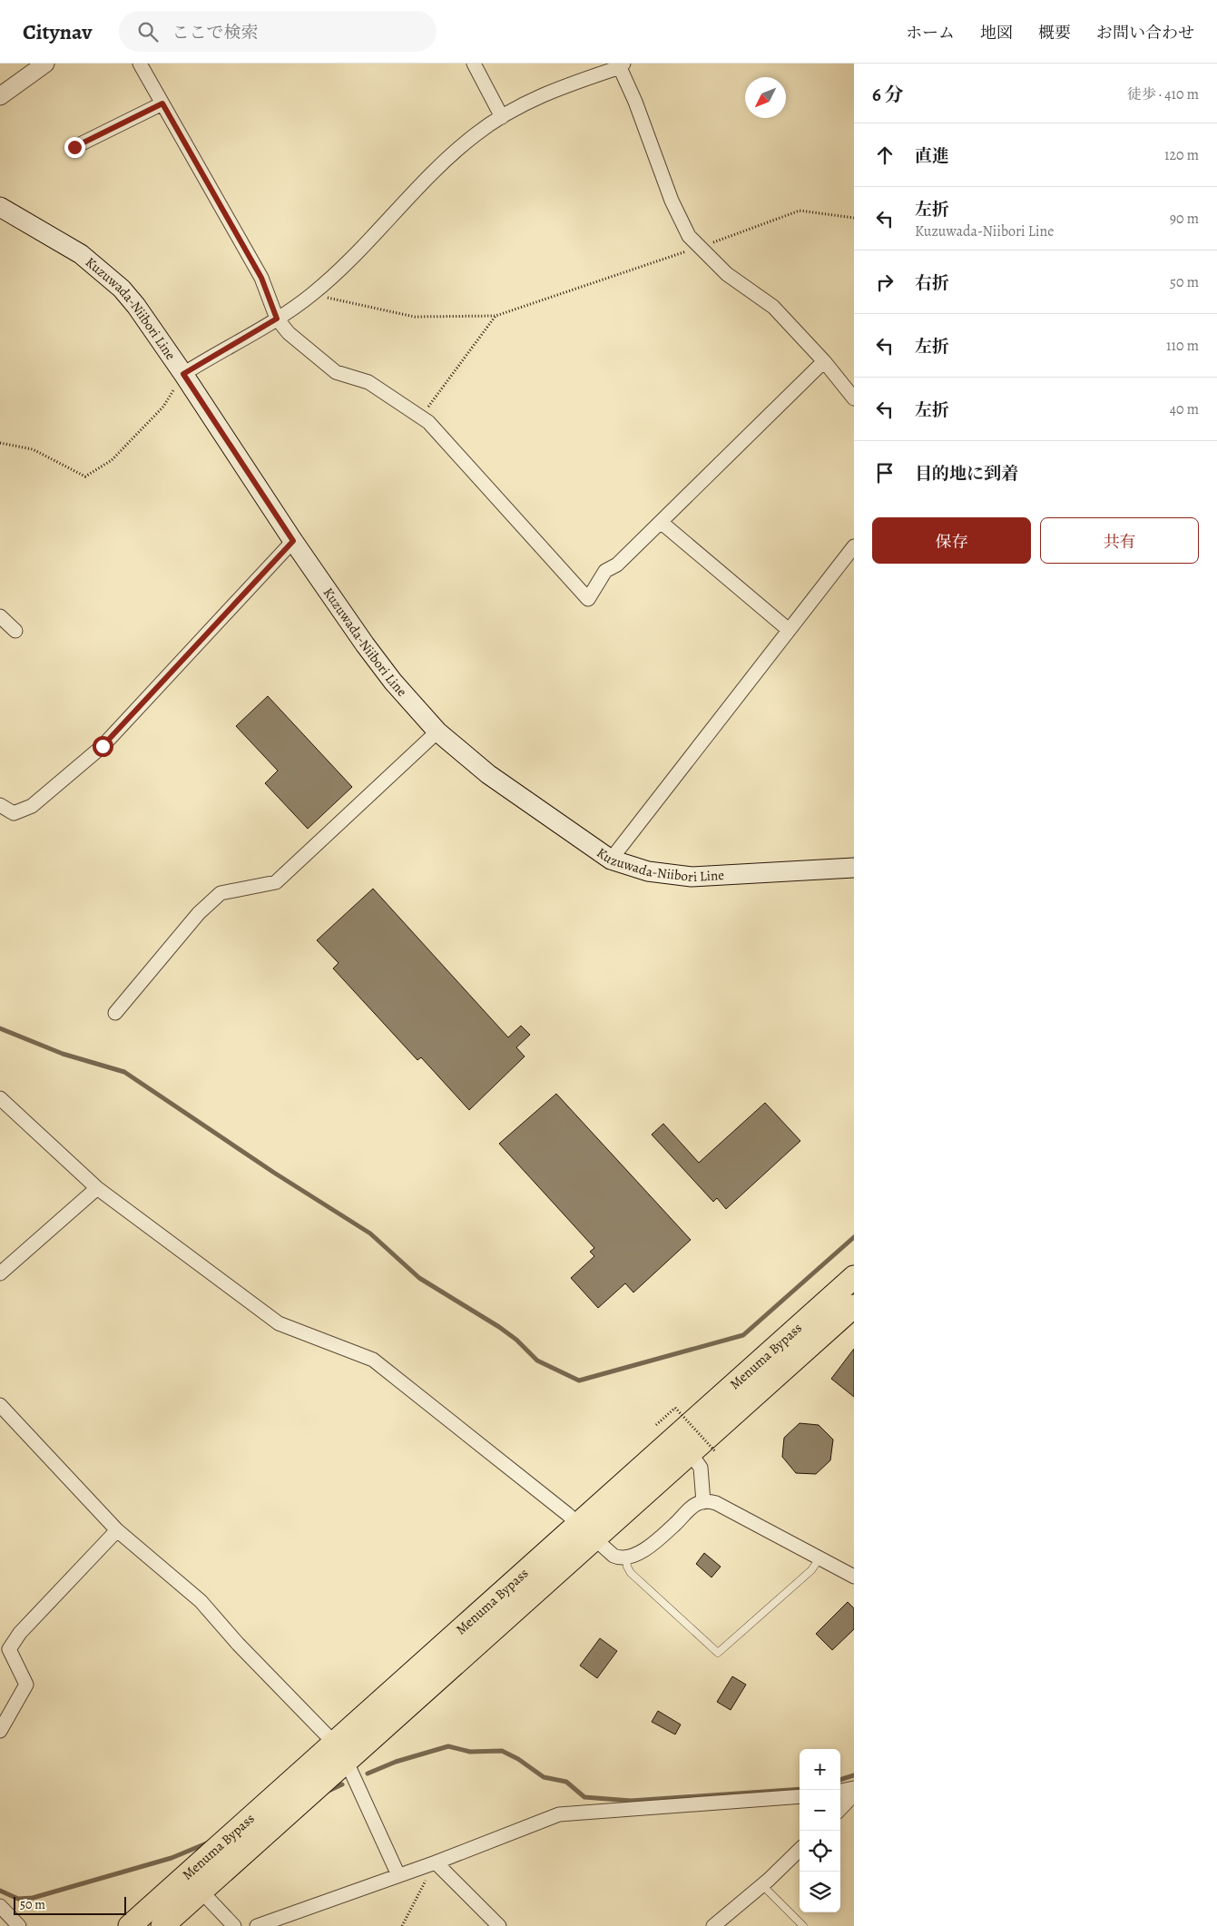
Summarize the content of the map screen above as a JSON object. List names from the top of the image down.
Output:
{
  "streets": {
    "highway": ["Menuma Bypass"],
    "main road": ["Kuzuwada-Niibori Line"]
  },
  "scale_bar": "50 m",
  "north": "bottom left",
  "page": {
    "header": "Citynav",
    "search": "ここで検索",
    "nav": [
      "ホーム",
      "地図",
      "概要",
      "お問い合わせ"
    ],
    "heading": ["6 分", "徒歩 · 410 m"],
    "list": [
      ["直進", "120 m"],
      ["左折", "Kuzuwada-Niibori Line", "90 m"],
      ["右折", "50 m"],
      ["左折", "110 m"],
      ["左折", "40 m"],
      "目的地に到着"
    ],
    "buttons": ["保存", "共有"],
    "map_buttons": ["+", "−"],
    "scale": "50 m"
  }
}
